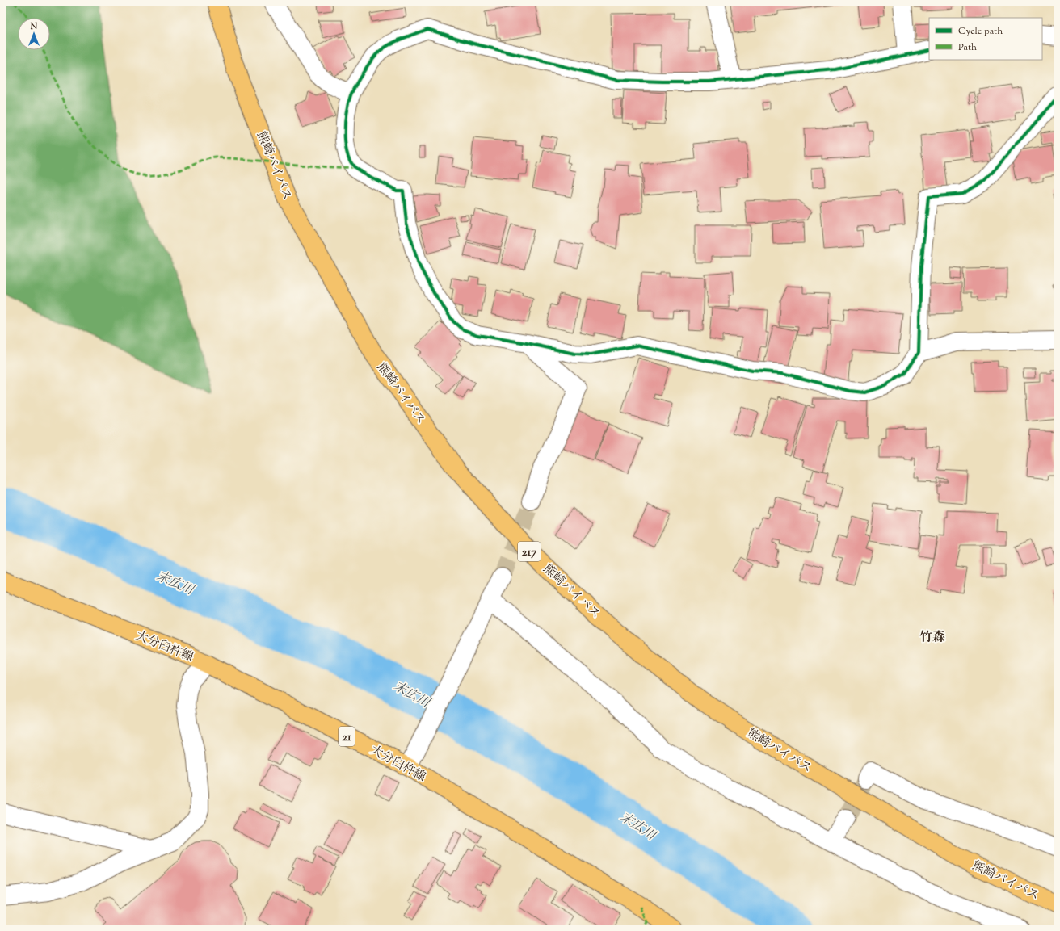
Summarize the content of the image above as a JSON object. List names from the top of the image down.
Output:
{
  "streets": {
    "main road": [
      "熊崎バイパス",
      "217",
      "大分臼杵線",
      "21"
    ]
  },
  "districts": ["竹森"],
  "water": ["末広川"],
  "legend": ["Cycle path", "Path"],
  "north": "top"
}
